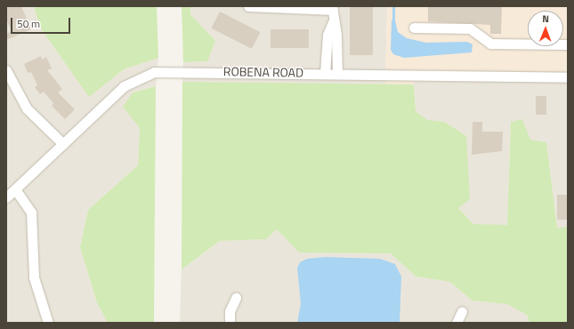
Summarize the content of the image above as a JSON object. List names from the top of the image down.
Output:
{
  "streets": {
    "street": ["ROBENA ROAD"]
  },
  "scale_bar": "50 m",
  "north": "top"
}
